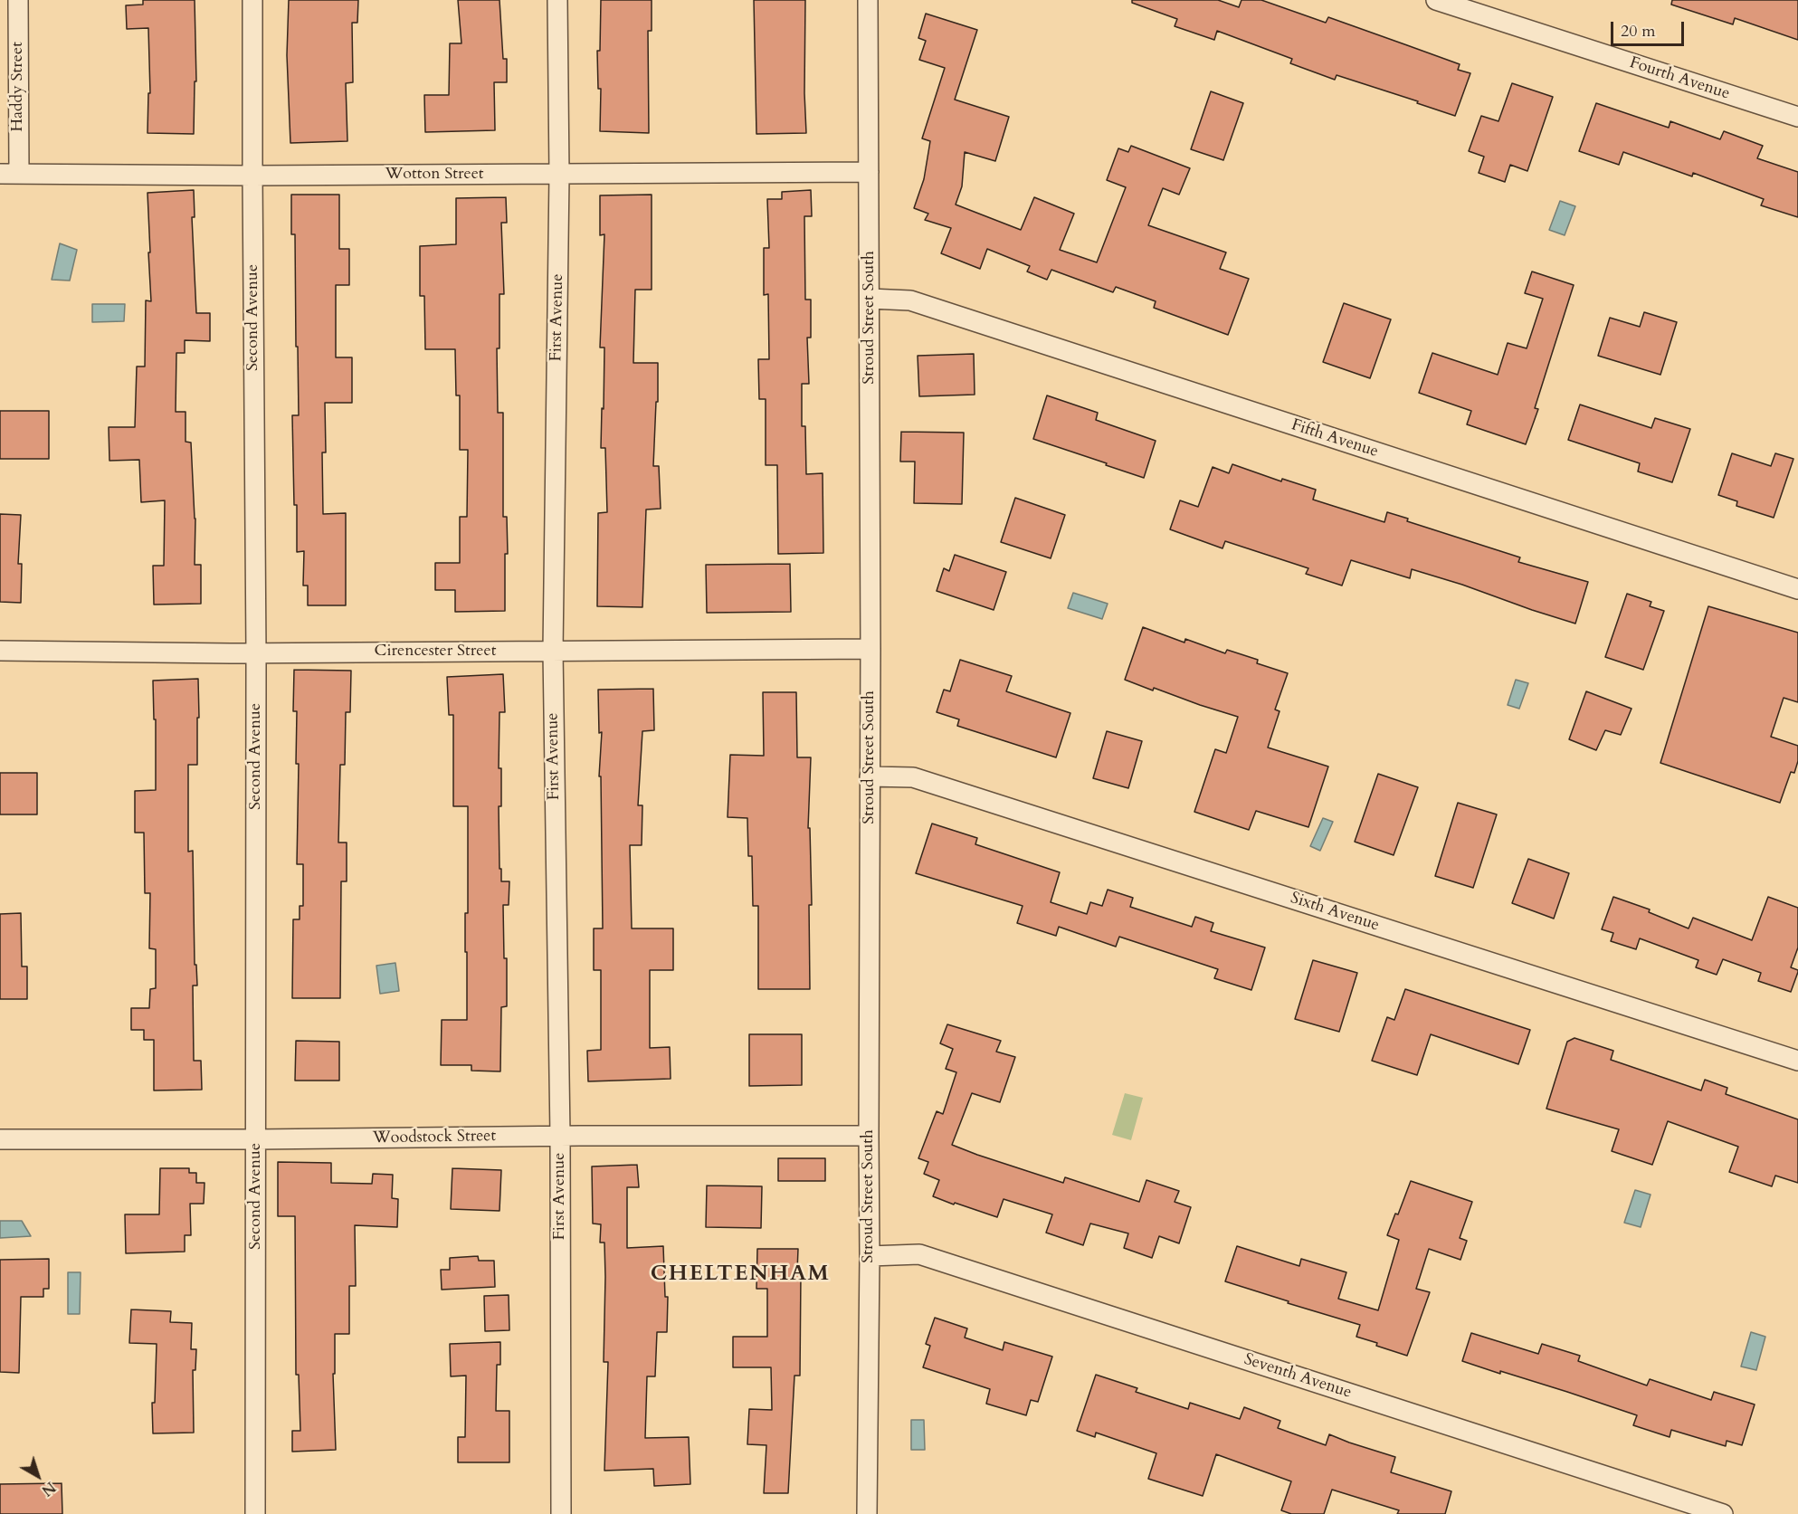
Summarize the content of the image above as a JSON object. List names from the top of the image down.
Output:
{
  "streets": {
    "street": [
      "Fourth Avenue",
      "Haddy Street",
      "Wotton Street",
      "Second Avenue",
      "First Avenue",
      "Stroud Street South",
      "Fifth Avenue",
      "Cirencester Street",
      "Sixth Avenue",
      "Woodstock Street",
      "Seventh Avenue"
    ]
  },
  "crossings": [
    ["Haddy Street", "Wotton Street"],
    ["Wotton Street", "Second Avenue"],
    ["Wotton Street", "First Avenue"],
    ["Wotton Street", "Stroud Street South"],
    ["Second Avenue", "Cirencester Street"],
    ["Second Avenue", "Woodstock Street"],
    ["First Avenue", "Cirencester Street"],
    ["First Avenue", "Woodstock Street"],
    ["Stroud Street South", "Fifth Avenue"],
    ["Stroud Street South", "Cirencester Street"],
    ["Stroud Street South", "Sixth Avenue"],
    ["Stroud Street South", "Woodstock Street"],
    ["Stroud Street South", "Seventh Avenue"]
  ],
  "districts": ["CHELTENHAM"],
  "scale_bar": "20 m",
  "north": "bottom right"
}
